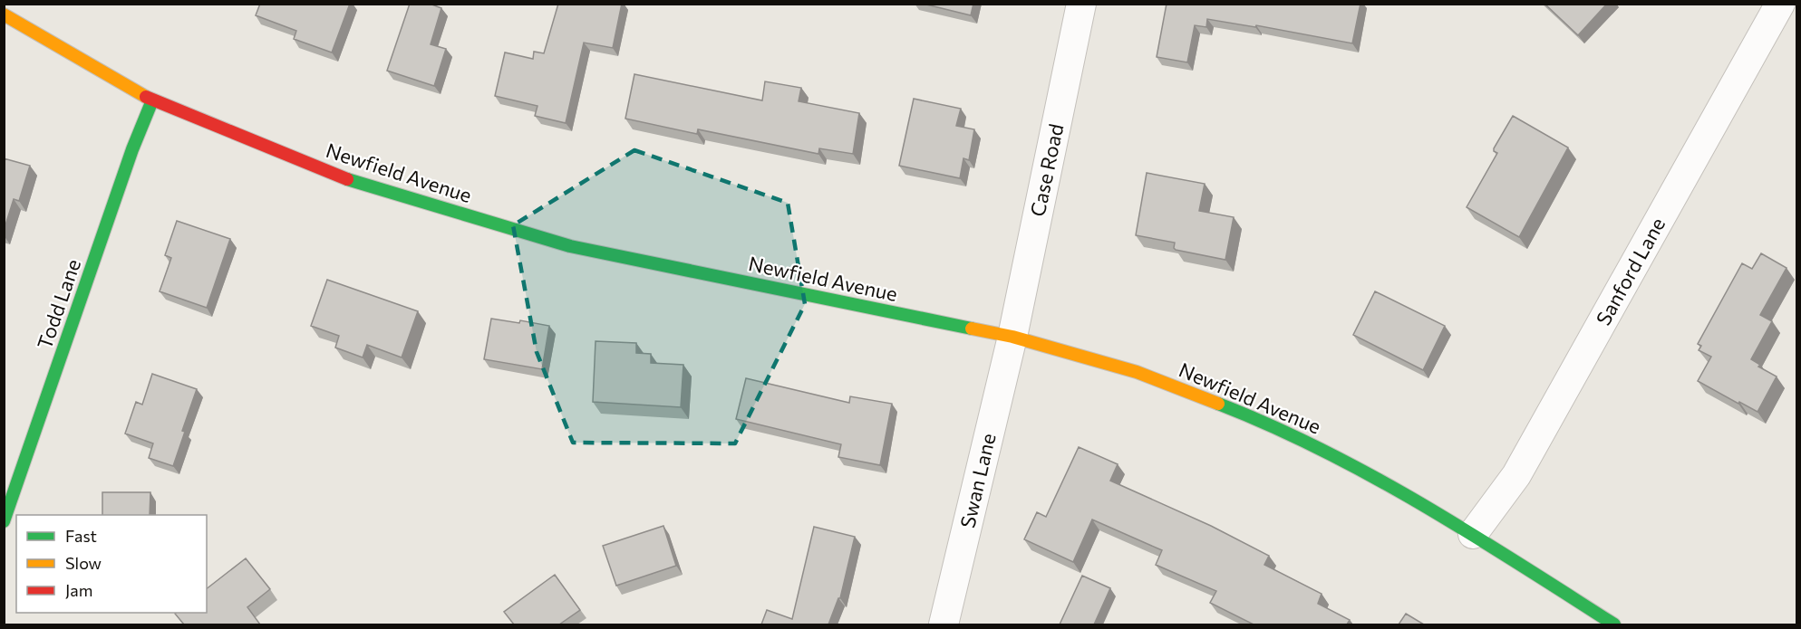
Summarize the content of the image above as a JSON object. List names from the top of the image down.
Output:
{
  "streets": {
    "main road": ["Newfield Avenue", "Todd Lane"],
    "street": ["Case Road", "Sanford Lane", "Swan Lane"]
  },
  "crossings": [
    ["Case Road", "Newfield Avenue"],
    ["Case Road", "Swan Lane"],
    ["Newfield Avenue", "Sanford Lane"],
    ["Newfield Avenue", "Todd Lane"],
    ["Newfield Avenue", "Swan Lane"]
  ],
  "legend": ["Fast", "Slow", "Jam"]
}
